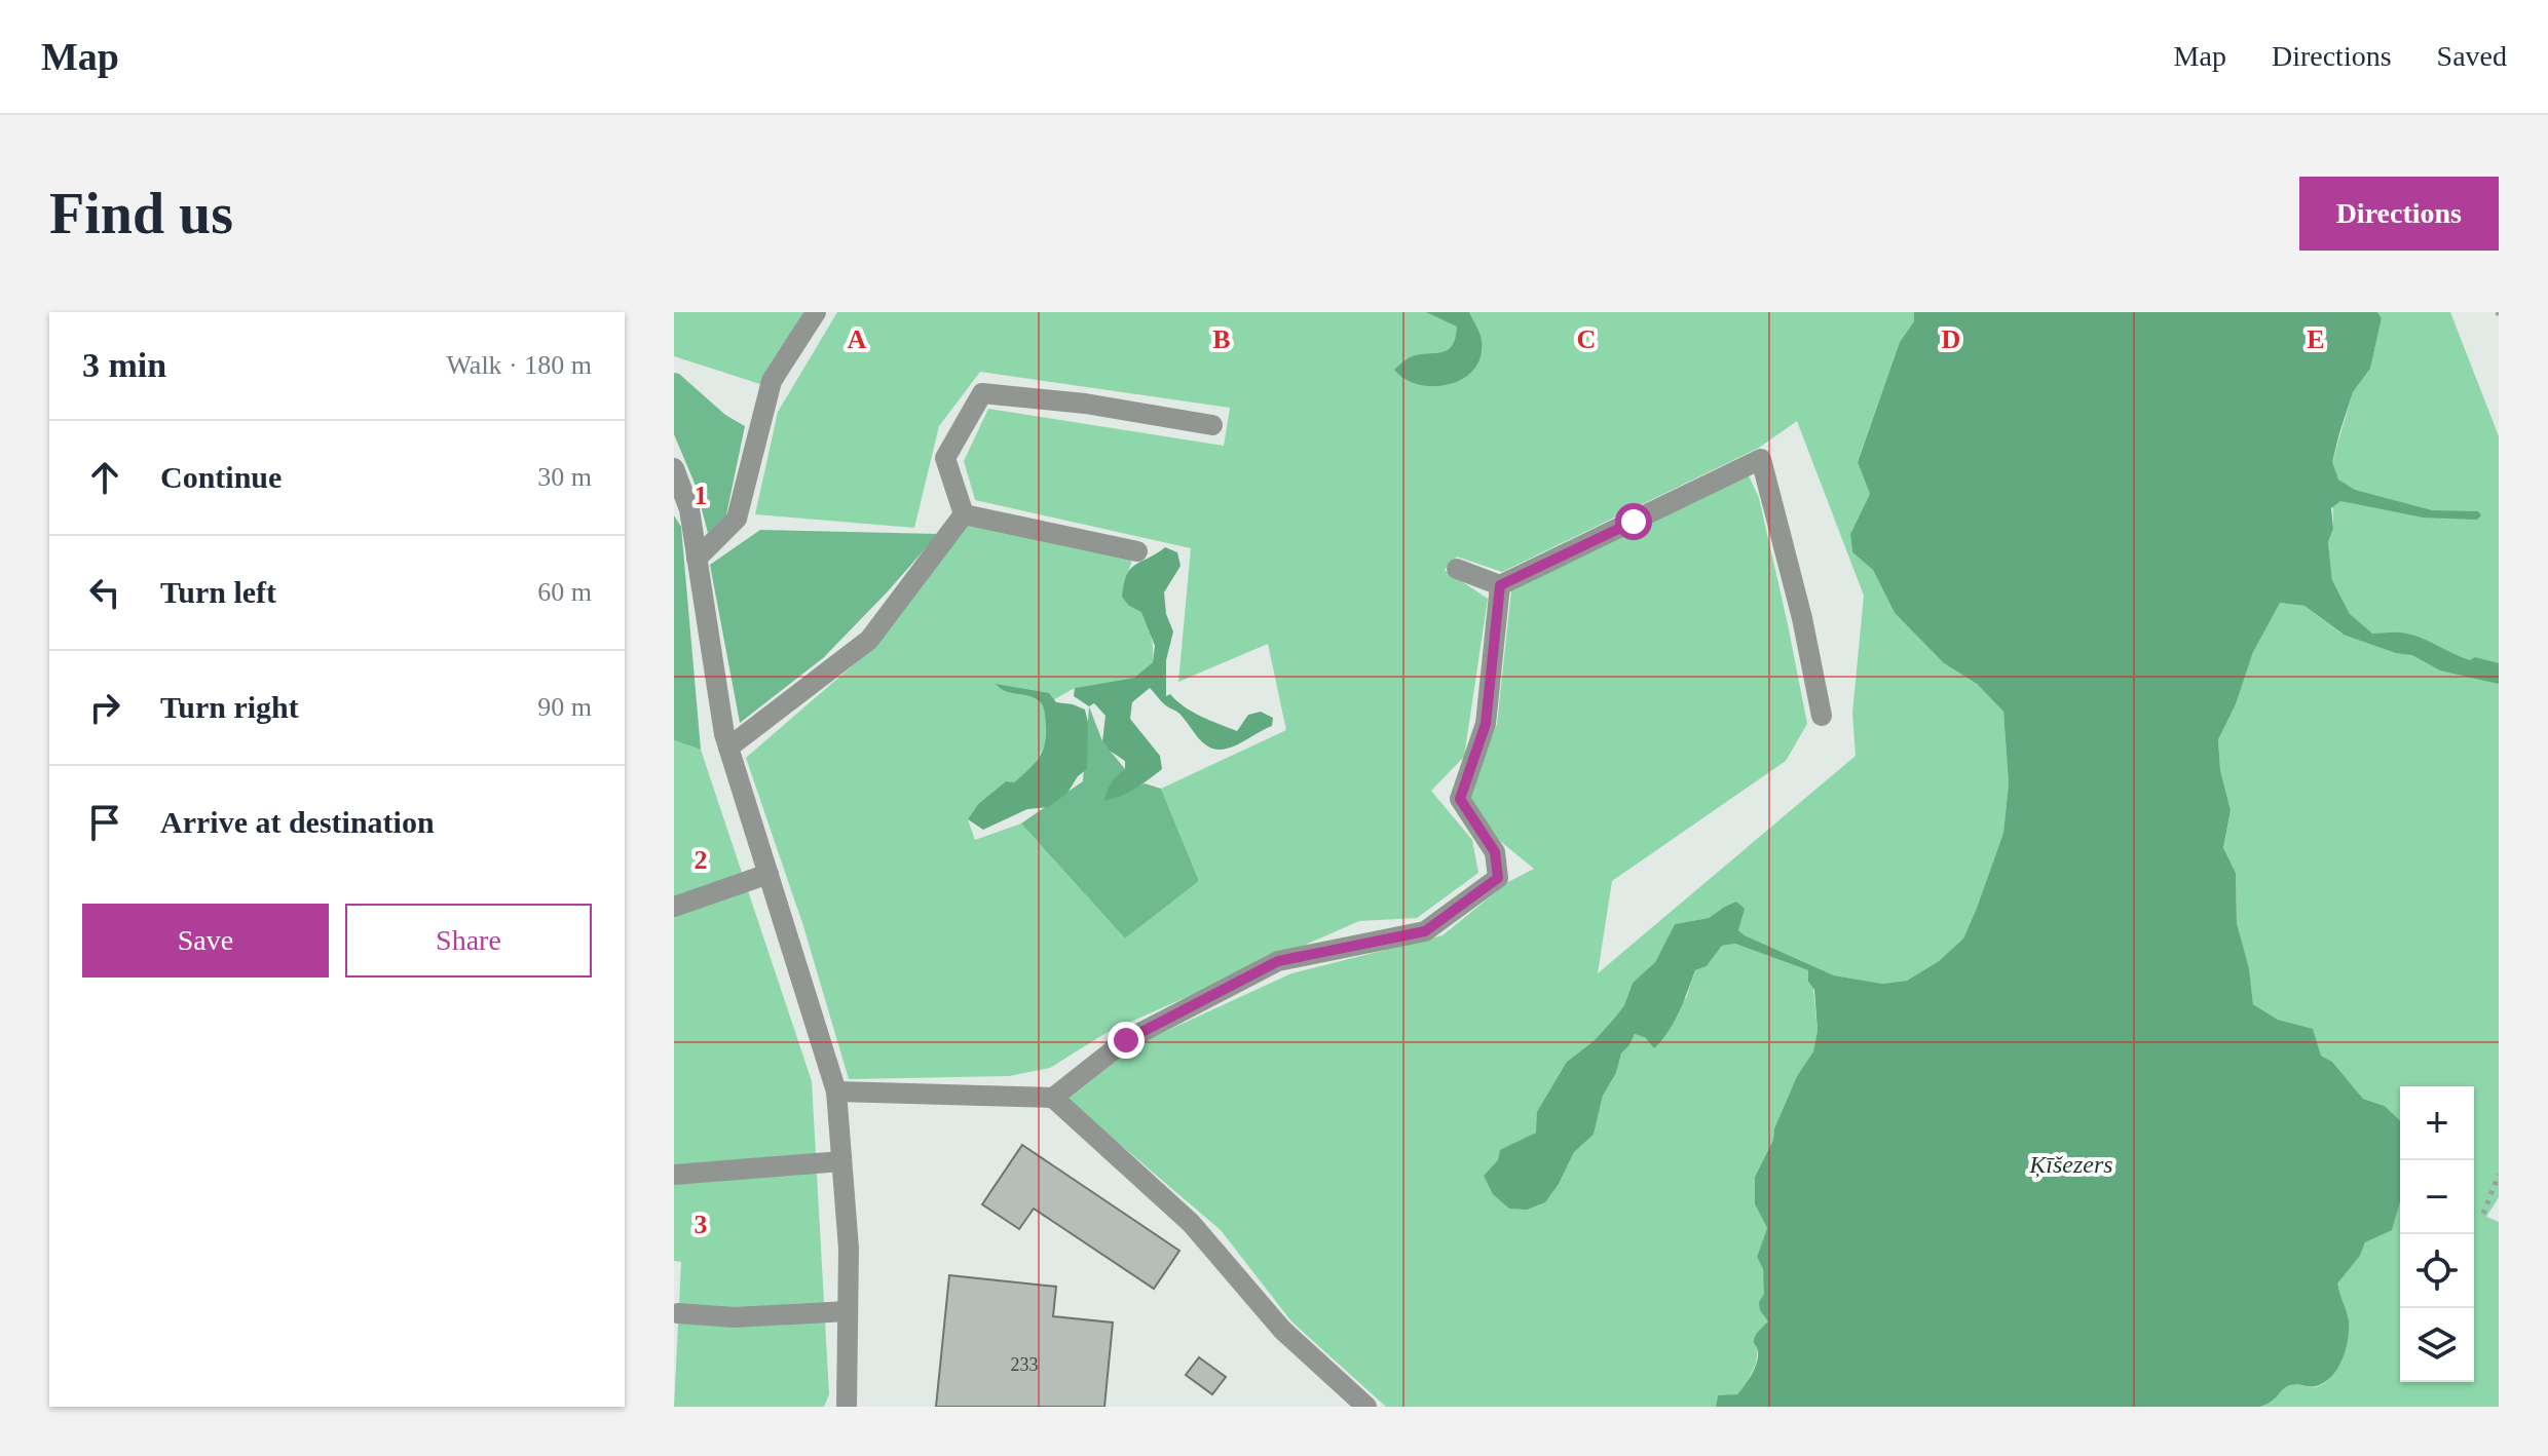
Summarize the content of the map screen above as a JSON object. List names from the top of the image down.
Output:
{
  "water": ["Ķīšezers"],
  "house_numbers": ["233"],
  "page": {
    "header": "Map",
    "nav": ["Map", "Directions", "Saved"],
    "buttons": [
      "Directions",
      ["Save", "Share"]
    ],
    "title": "Find us",
    "heading": ["3 min", "Walk · 180 m"],
    "list": [
      ["Continue", "30 m"],
      ["Turn left", "60 m"],
      ["Turn right", "90 m"],
      "Arrive at destination"
    ],
    "map_buttons": ["+", "−"]
  },
  "grid": {
    "columns": [
      "A",
      "B",
      "C",
      "D",
      "E"
    ],
    "rows": ["1", "2", "3"]
  }
}
